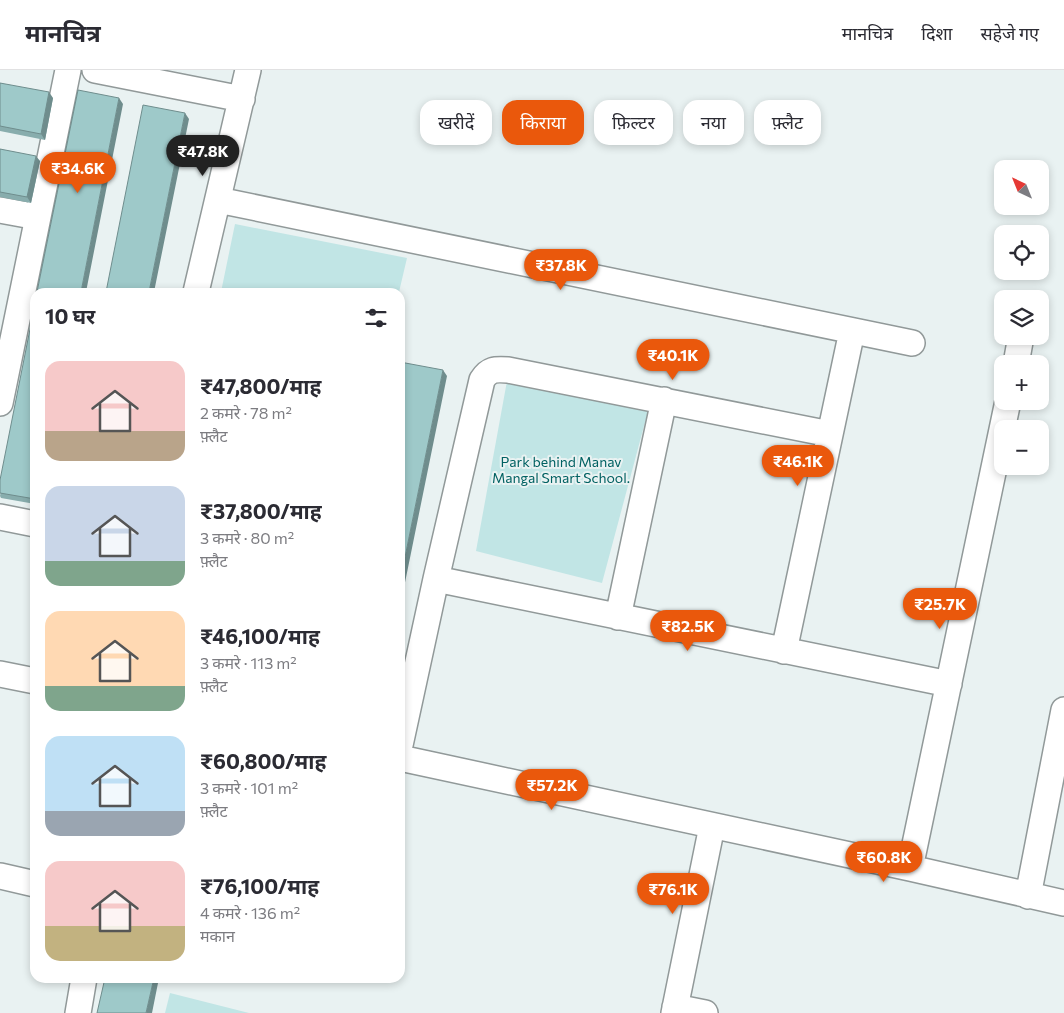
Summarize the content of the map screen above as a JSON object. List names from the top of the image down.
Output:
{
  "parks": ["Park behind Manav Mangal Smart School."],
  "north": "top left",
  "page": {
    "header": "मानचित्र",
    "nav": ["मानचित्र", "दिशा", "सहेजे गए"],
    "chip": [
      "खरीदें",
      "किराया",
      "फ़िल्टर",
      "नया",
      "फ़्लैट"
    ],
    "price": [
      "₹47.8K",
      "₹34.6K",
      "₹37.8K",
      "₹40.1K",
      "₹46.1K",
      "₹25.7K",
      "₹82.5K",
      "₹57.2K",
      "₹60.8K",
      "₹76.1K"
    ],
    "map_buttons": ["+", "−"],
    "heading": "10 घर",
    "list": [
      {
        "name": "₹47,800/माह",
        "note": "2 कमरे · 78 m² · फ़्लैट"
      },
      {
        "name": "₹37,800/माह",
        "note": "3 कमरे · 80 m² · फ़्लैट"
      },
      {
        "name": "₹46,100/माह",
        "note": "3 कमरे · 113 m² · फ़्लैट"
      },
      {
        "name": "₹60,800/माह",
        "note": "3 कमरे · 101 m² · फ़्लैट"
      },
      {
        "name": "₹76,100/माह",
        "note": "4 कमरे · 136 m² · मकान"
      }
    ]
  }
}
